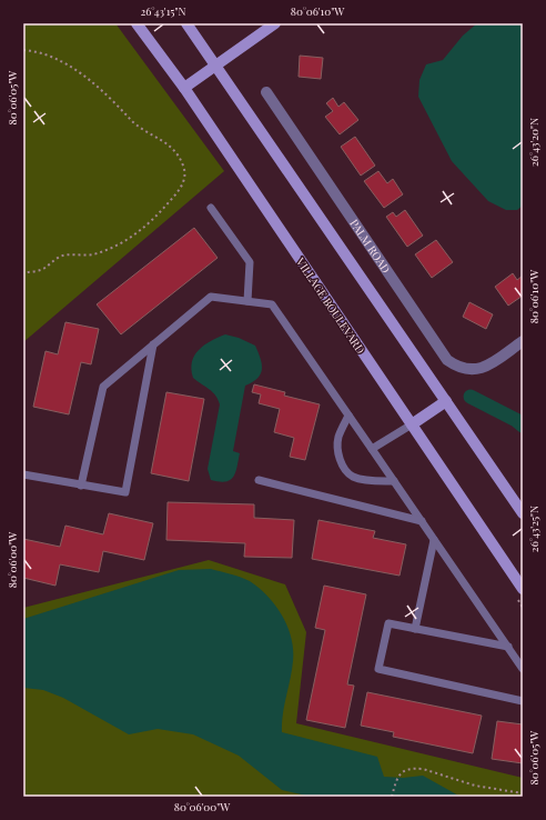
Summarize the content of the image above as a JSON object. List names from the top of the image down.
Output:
{
  "streets": {
    "street": ["PALM ROAD", "VILLAGE BOULEVARD"]
  },
  "coordinates": [
    "26°43'15\"N",
    "80°06'10\"W",
    "80°06'05\"W",
    "26°43'20\"N",
    "26°43'25\"N",
    "80°06'00\"W"
  ]
}
